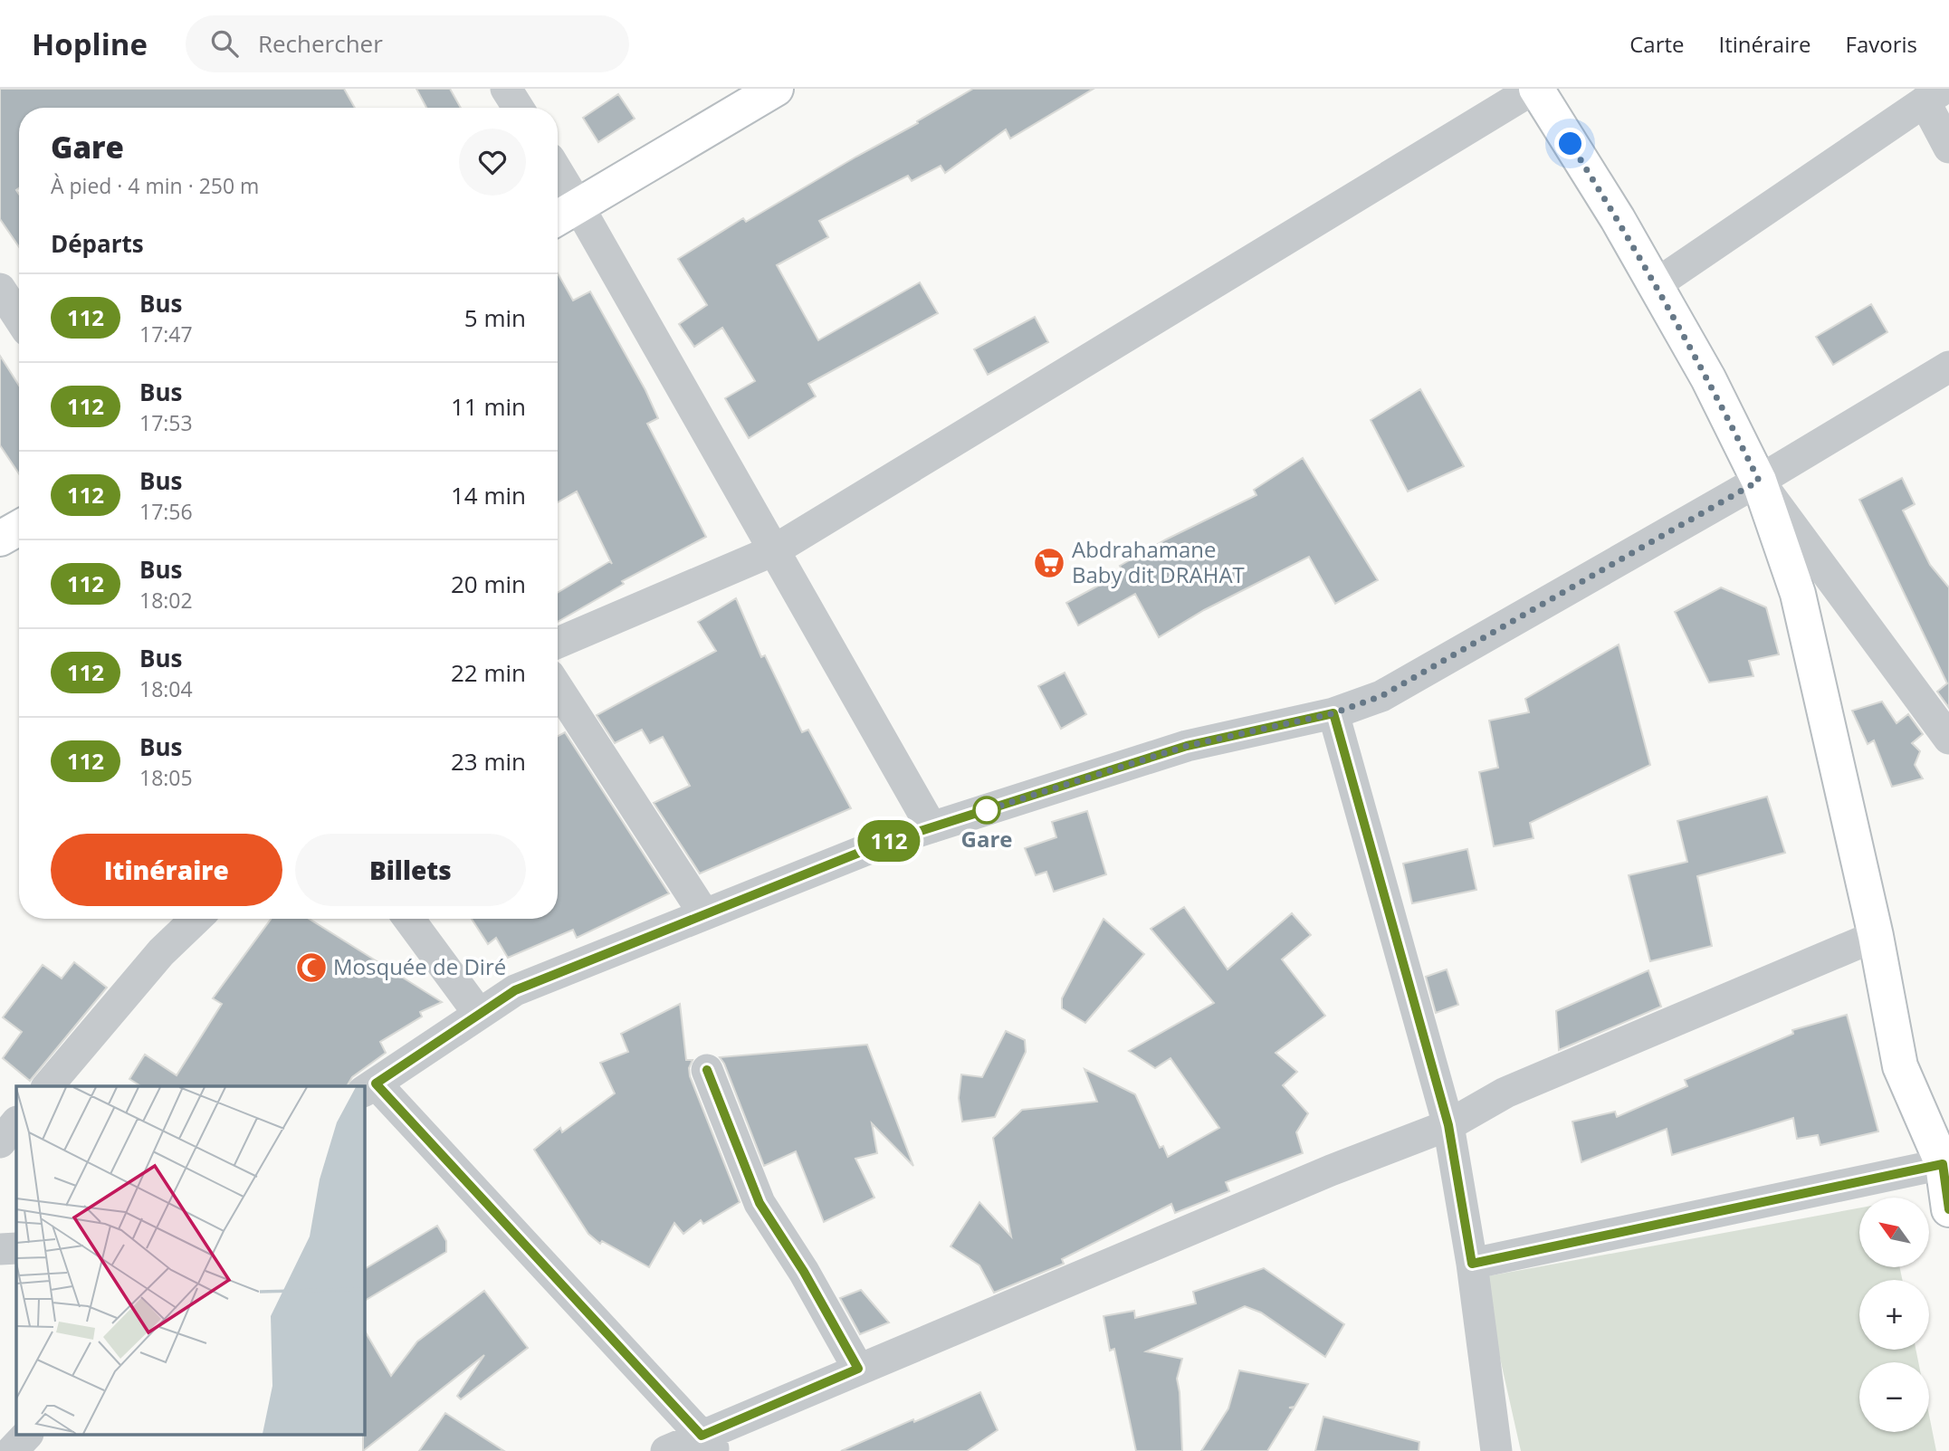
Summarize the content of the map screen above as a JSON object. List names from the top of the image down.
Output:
{
  "places": {
    "supermarket": ["Abdrahamane Baby dit DRAHAT"],
    "other": ["Gare"],
    "mosque": ["Mosquée de Diré"]
  },
  "lines": ["bus line 112"],
  "north": "top left",
  "page": {
    "header": "Hopline",
    "search": "Rechercher",
    "nav": ["Carte", "Itinéraire", "Favoris"],
    "on_map": "112",
    "heading": [
      ["Gare", "À pied · 4 min · 250 m"],
      "Départs"
    ],
    "list": [
      {
        "mark": "112",
        "name": "Bus",
        "note": "17:47",
        "value": "5 min"
      },
      {
        "mark": "112",
        "name": "Bus",
        "note": "17:53",
        "value": "11 min"
      },
      {
        "mark": "112",
        "name": "Bus",
        "note": "17:56",
        "value": "14 min"
      },
      {
        "mark": "112",
        "name": "Bus",
        "note": "18:02",
        "value": "20 min"
      },
      {
        "mark": "112",
        "name": "Bus",
        "note": "18:04",
        "value": "22 min"
      },
      {
        "mark": "112",
        "name": "Bus",
        "note": "18:05",
        "value": "23 min"
      }
    ],
    "buttons": ["Itinéraire", "Billets"],
    "map_buttons": ["+", "−"]
  }
}
